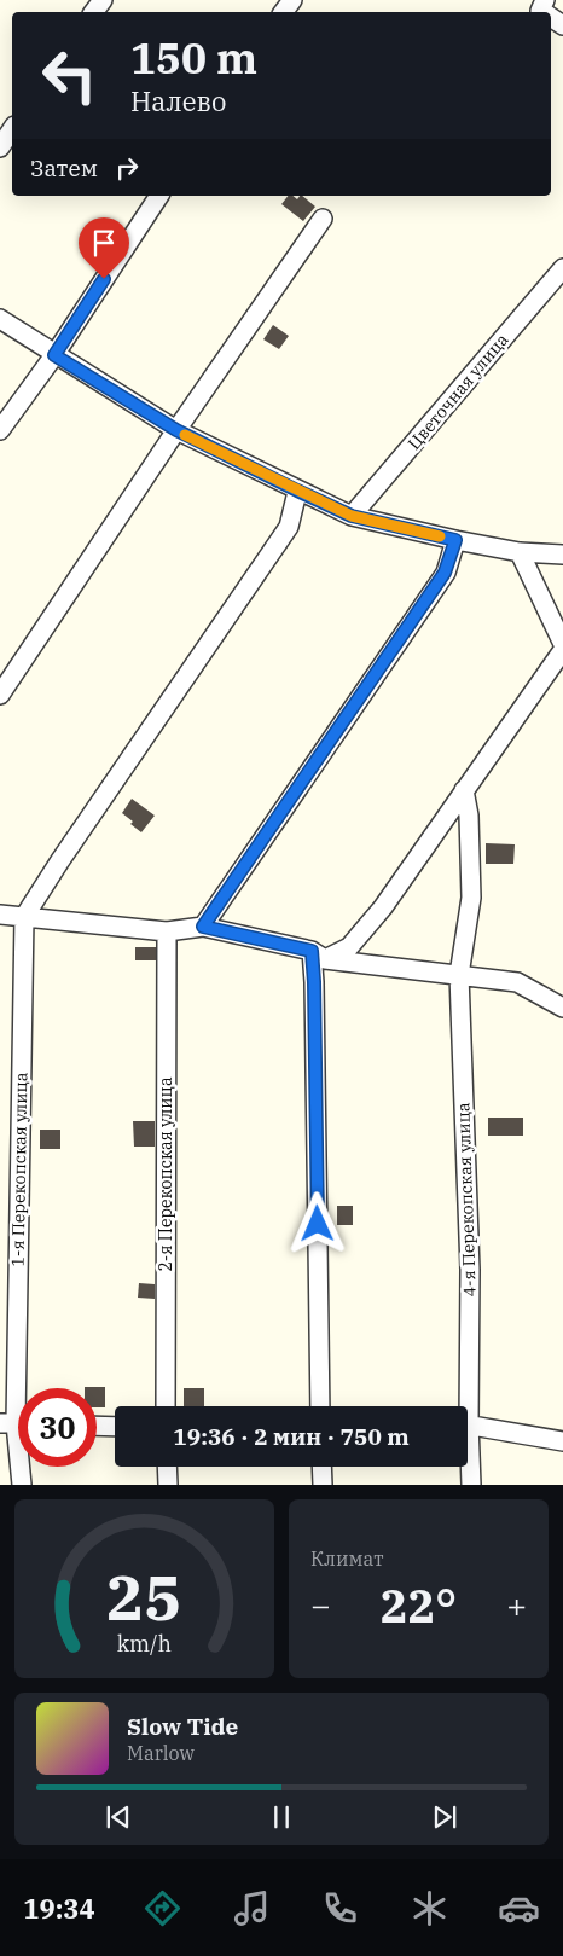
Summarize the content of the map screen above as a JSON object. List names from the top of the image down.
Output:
{
  "streets": {
    "street": [
      "Цветочная улица",
      "1-я Перекопская улица",
      "2-я Перекопская улица",
      "4-я Перекопская улица"
    ]
  },
  "page": {
    "turn": ["150 m", "Налево"],
    "then": "Затем",
    "limit": "30",
    "trip": "19:36 · 2 мин · 750 m",
    "tile": "Климат",
    "heat": ["−", "22°", "+"],
    "song": ["Slow Tide", "Marlow"],
    "tabs": "19:34",
    "gauge": ["25", "km/h"]
  }
}
